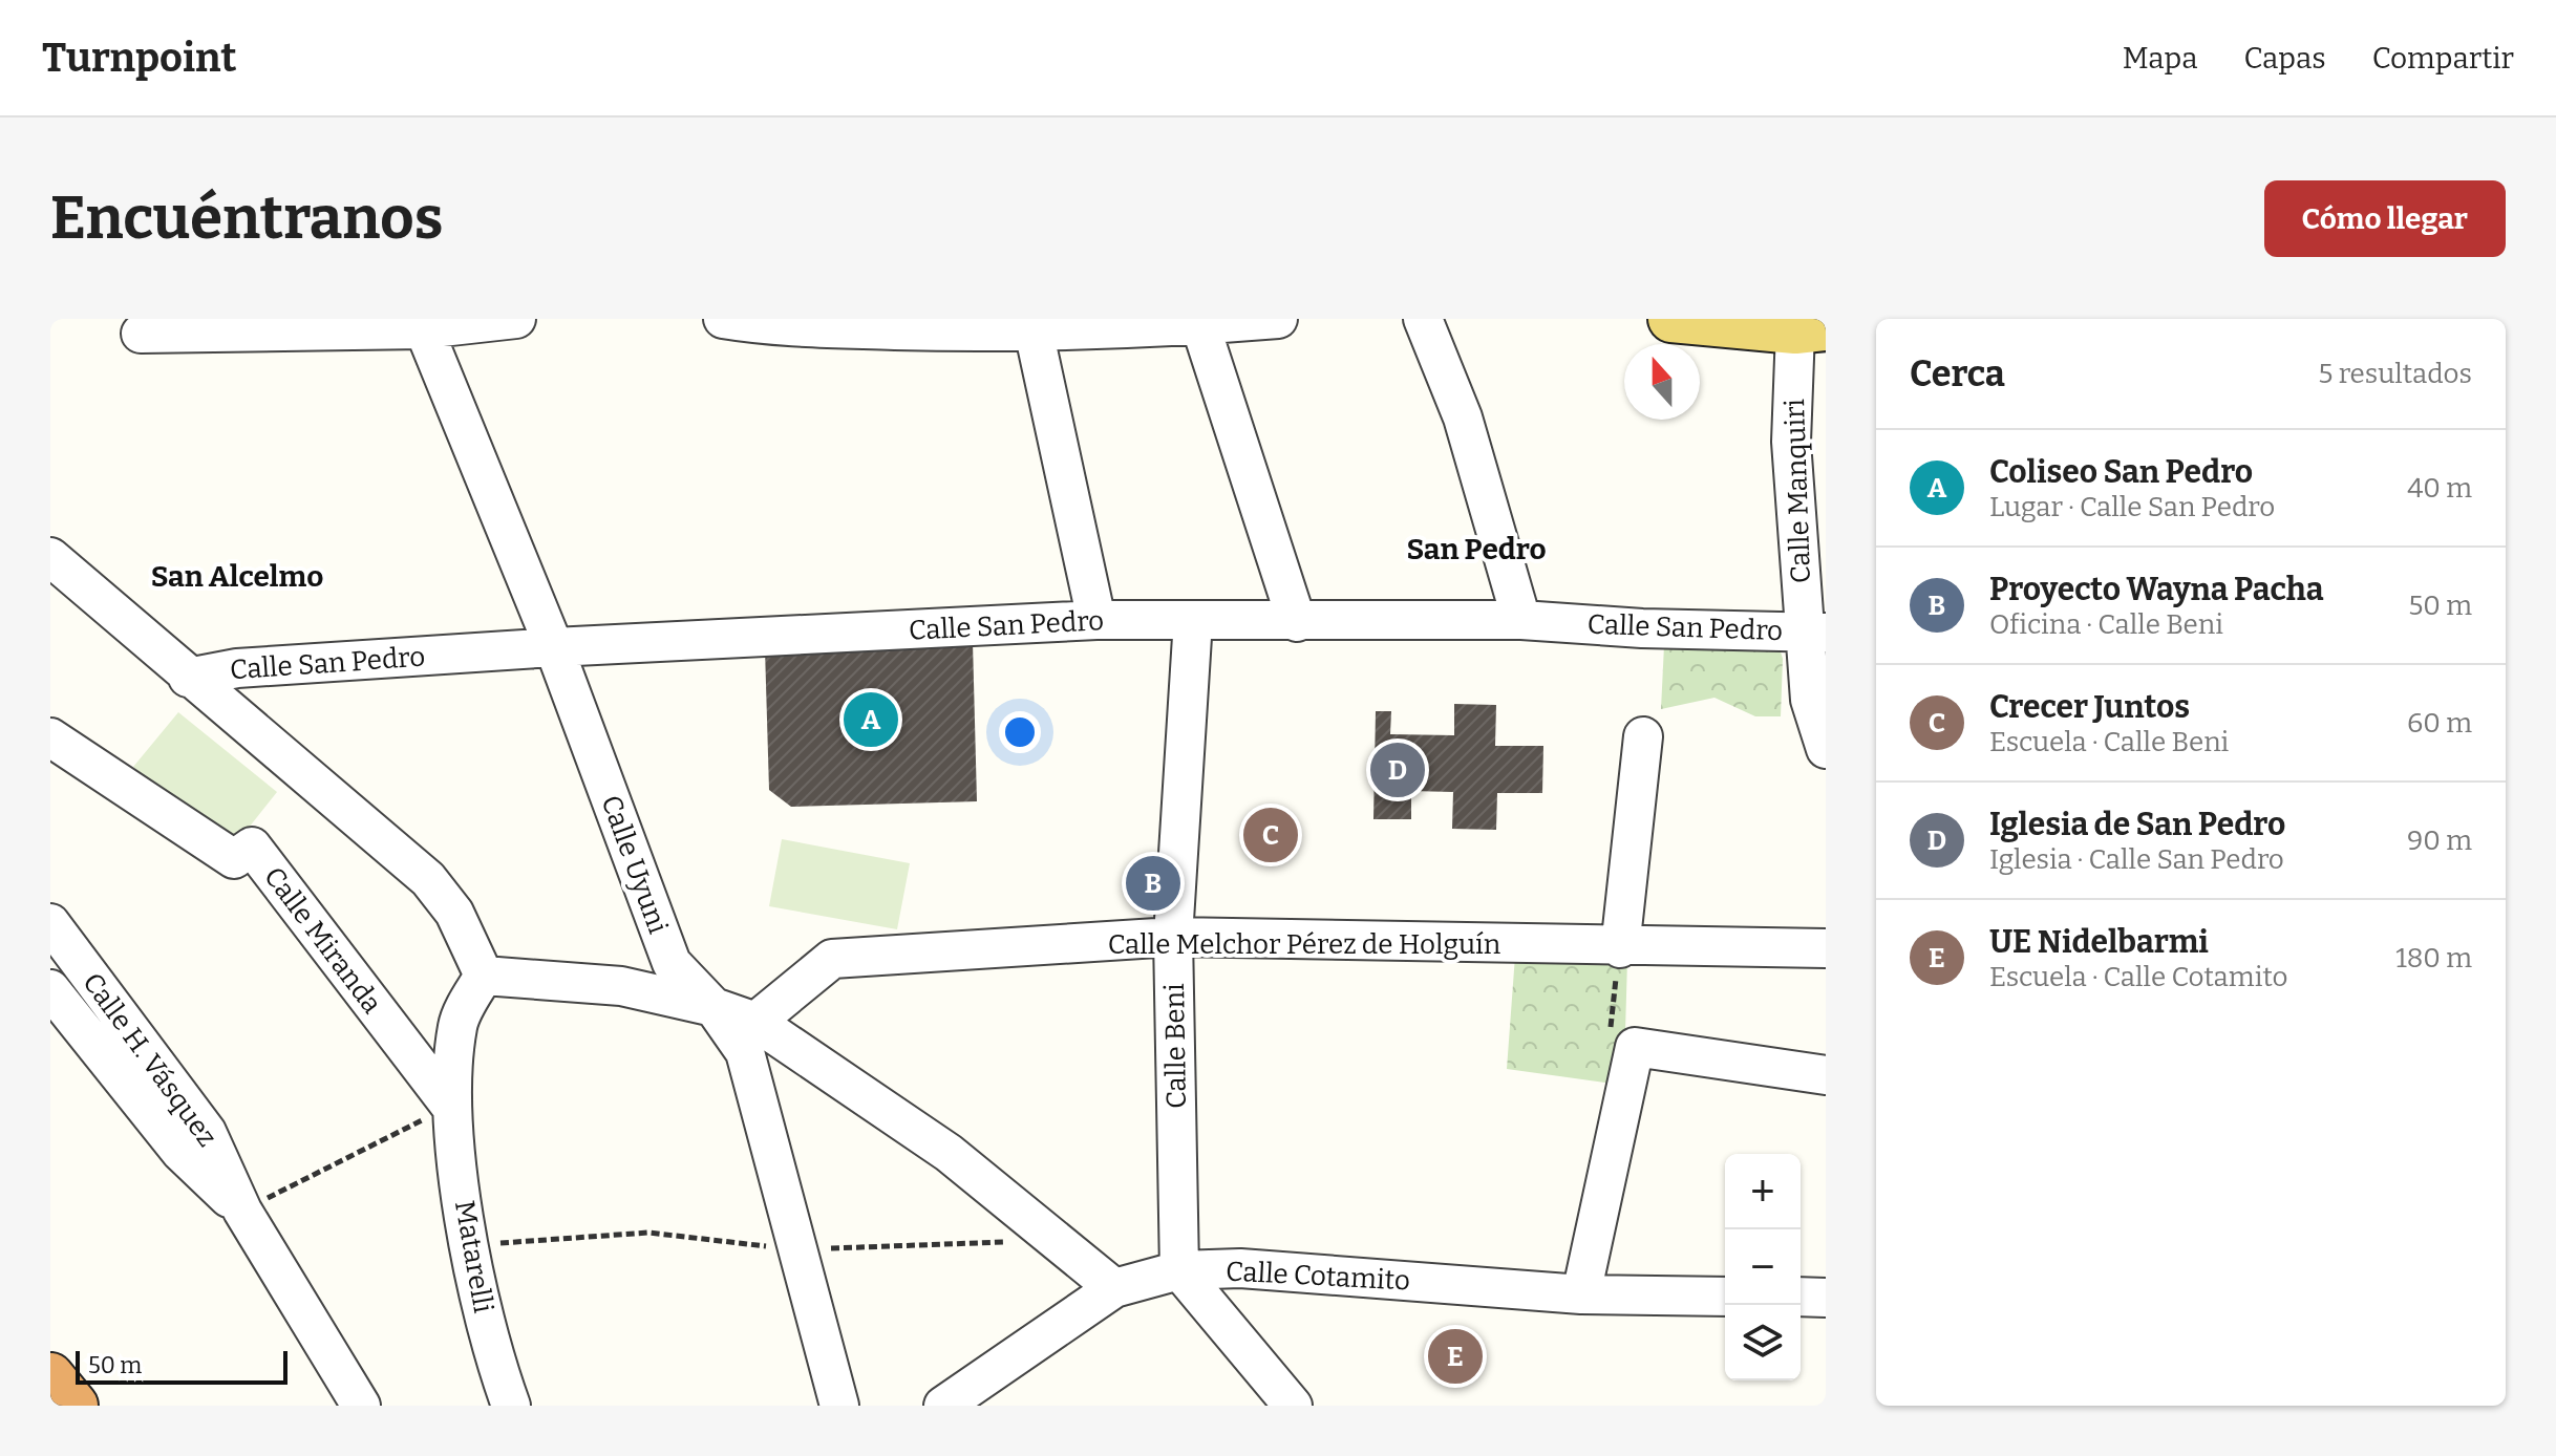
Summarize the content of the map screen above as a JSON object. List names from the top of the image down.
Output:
{
  "streets": {
    "street": [
      "Calle Manquiri",
      "Calle San Pedro",
      "Calle Uyuni",
      "Calle Miranda",
      "Calle Melchor Pérez de Holguín",
      "Calle Beni",
      "Calle H. Vásquez",
      "Matarelli",
      "Calle Cotamito"
    ]
  },
  "crossings": [
    ["Calle Manquiri", "Calle San Pedro"],
    ["Calle San Pedro", "Calle Uyuni"],
    ["Calle San Pedro", "Calle Beni"],
    ["Calle Miranda", "Matarelli"],
    ["Calle Melchor Pérez de Holguín", "Calle Beni"],
    ["Calle Beni", "Calle Cotamito"]
  ],
  "districts": ["San Pedro", "San Alcelmo"],
  "scale_bar": "50 m",
  "north": "top",
  "page": {
    "header": "Turnpoint",
    "nav": ["Mapa", "Capas", "Compartir"],
    "buttons": "Cómo llegar",
    "title": "Encuéntranos",
    "heading": ["Cerca", "5 resultados"],
    "list": [
      {
        "mark": "A",
        "name": "Coliseo San Pedro",
        "note": "Lugar · Calle San Pedro",
        "value": "40 m"
      },
      {
        "mark": "B",
        "name": "Proyecto Wayna Pacha",
        "note": "Oficina · Calle Beni",
        "value": "50 m"
      },
      {
        "mark": "C",
        "name": "Crecer Juntos",
        "note": "Escuela · Calle Beni",
        "value": "60 m"
      },
      {
        "mark": "D",
        "name": "Iglesia de San Pedro",
        "note": "Iglesia · Calle San Pedro",
        "value": "90 m"
      },
      {
        "mark": "E",
        "name": "UE Nidelbarmi",
        "note": "Escuela · Calle Cotamito",
        "value": "180 m"
      }
    ],
    "pins": [
      "A",
      "D",
      "C",
      "B",
      "E"
    ],
    "map_buttons": ["+", "−"],
    "scale": "50 m"
  }
}
